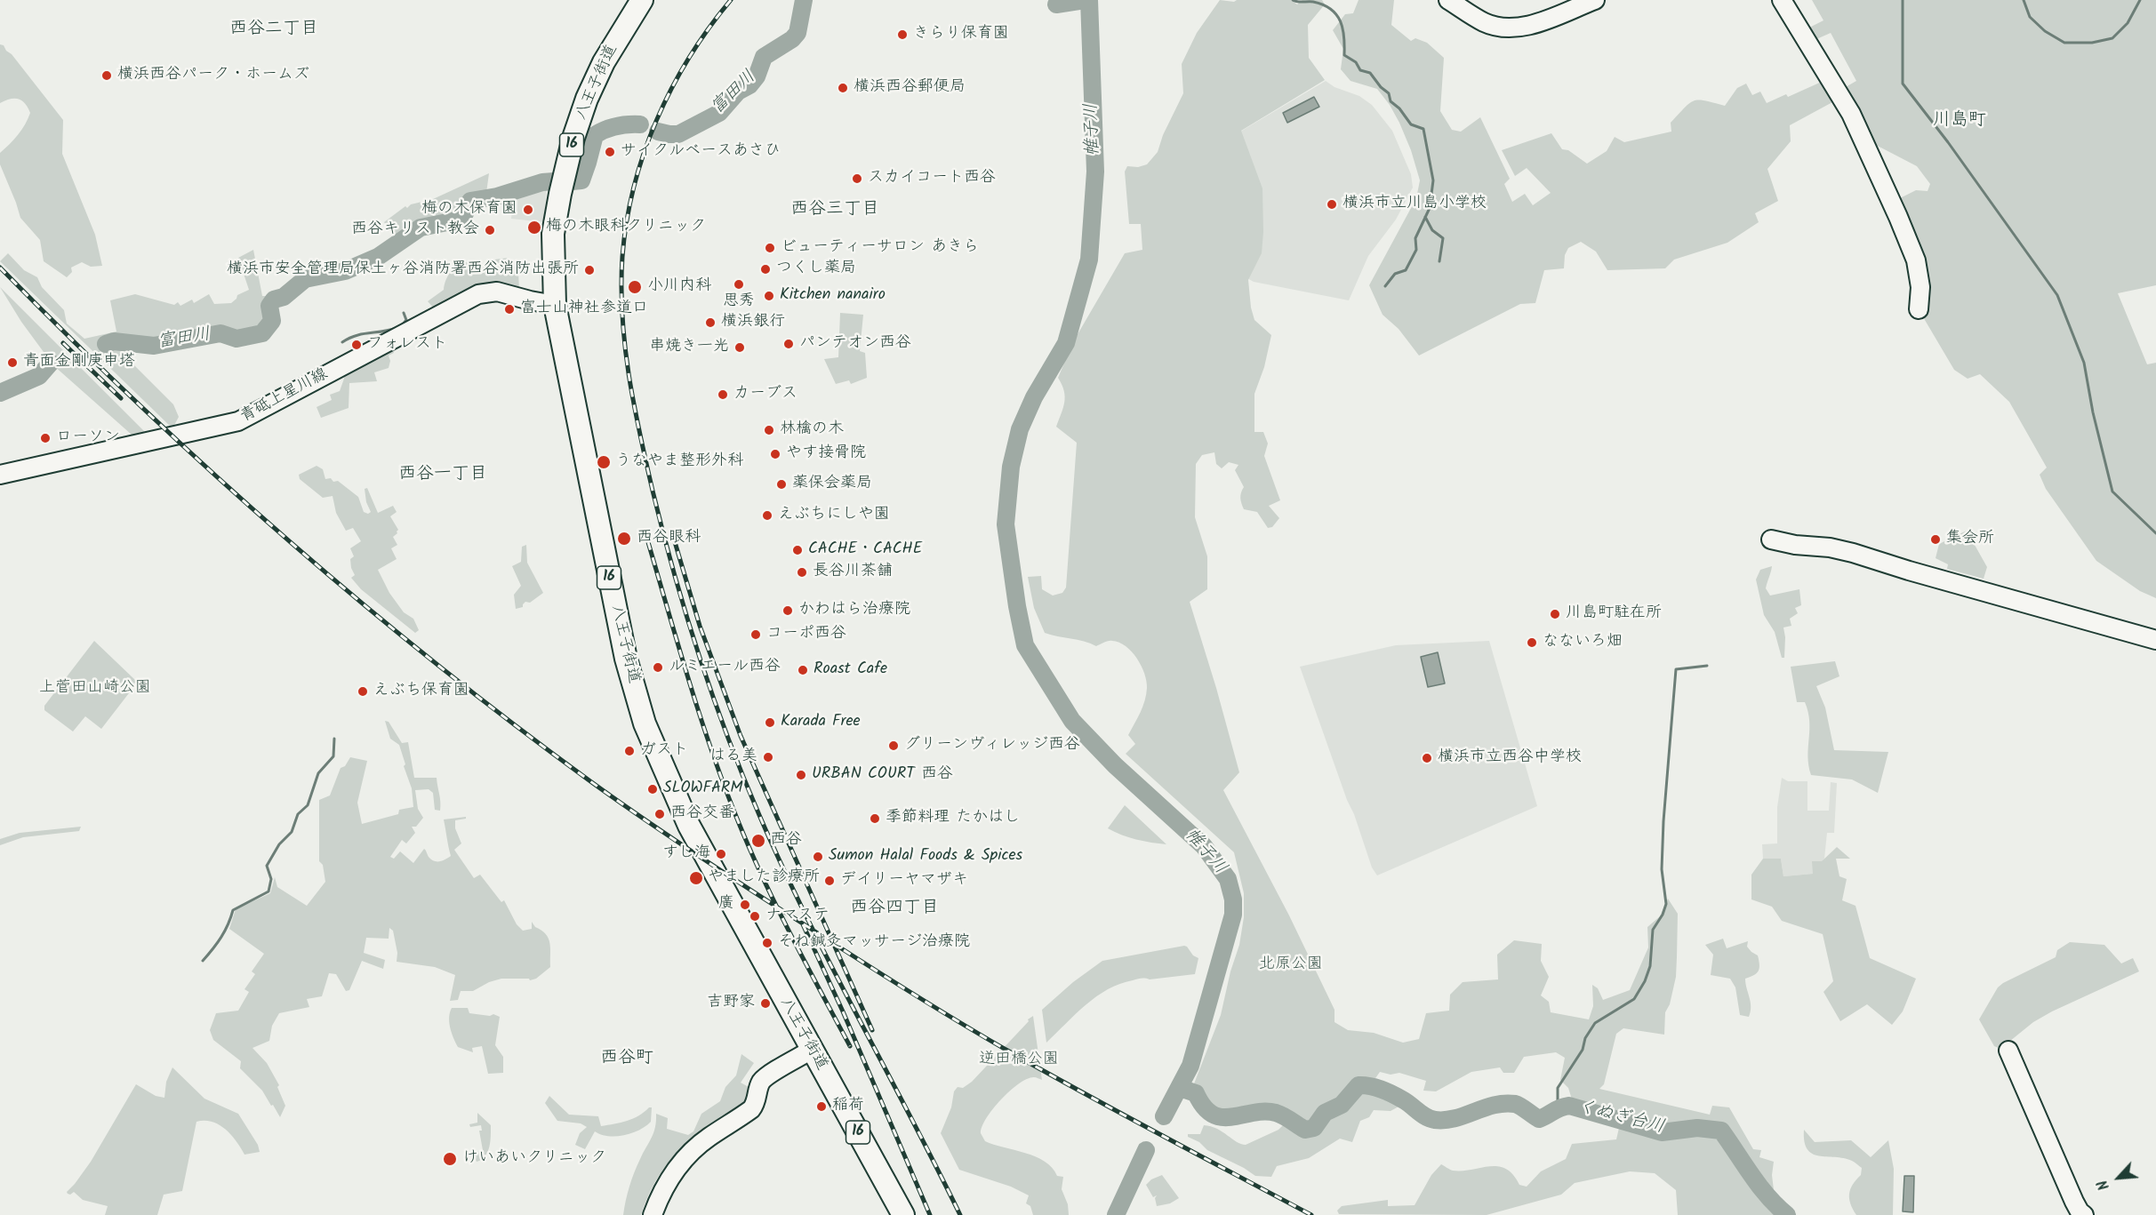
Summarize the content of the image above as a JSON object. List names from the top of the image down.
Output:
{
  "streets": {
    "highway": ["八王子街道", "16"],
    "street": ["青砥上星川線"]
  },
  "crossings": [
    ["八王子街道", "青砥上星川線"]
  ],
  "districts": [
    "西谷二丁目",
    "川島町",
    "西谷三丁目",
    "西谷一丁目",
    "西谷四丁目",
    "西谷町"
  ],
  "water": ["富田川", "帷子川", "くぬぎ台川"],
  "parks": ["上菅田山崎公園", "北原公園", "逆田橋公園"],
  "places": [
    "きらり保育園",
    "横浜西谷パーク・ホームズ",
    "横浜西谷郵便局",
    "サイクルベースあさひ",
    "スカイコート西谷",
    "横浜市立川島小学校",
    "梅の木保育園",
    "梅の木眼科クリニック",
    "西谷キリスト教会",
    "ビューティーサロン あきら",
    "つくし薬局",
    "横浜市安全管理局保土ヶ谷消防署西谷消防出張所",
    "思秀",
    "小川内科",
    "Kitchen nanairo",
    "富士山神社参道口",
    "横浜銀行",
    "パンテオン西谷",
    "フォレスト",
    "串焼き一光",
    "青面金剛庚申塔",
    "カーブス",
    "林檎の木",
    "ローソン",
    "やす接骨院",
    "うなやま整形外科",
    "薬保会薬局",
    "えぶちにしや園",
    "西谷眼科",
    "集会所",
    "CACHE・CACHE",
    "長谷川茶舗",
    "かわはら治療院",
    "川島町駐在所",
    "コーポ西谷",
    "なないろ畑",
    "ルミエール西谷",
    "Roast Cafe",
    "えぶち保育園",
    "Karada Free",
    "グリーンヴィレッジ西谷",
    "ガスト",
    "はる美",
    "横浜市立西谷中学校",
    "URBAN COURT 西谷",
    "SLOWFARM",
    "西谷交番",
    "季節料理 たかはし",
    "西谷",
    "すし海",
    "Sumon Halal Foods & Spices",
    "やました診療所",
    "デイリーヤマザキ",
    "廣",
    "ナマステ",
    "そね鍼灸マッサージ治療院",
    "吉野家",
    "稲荷",
    "けいあいクリニック"
  ],
  "north": "bottom left"
}
